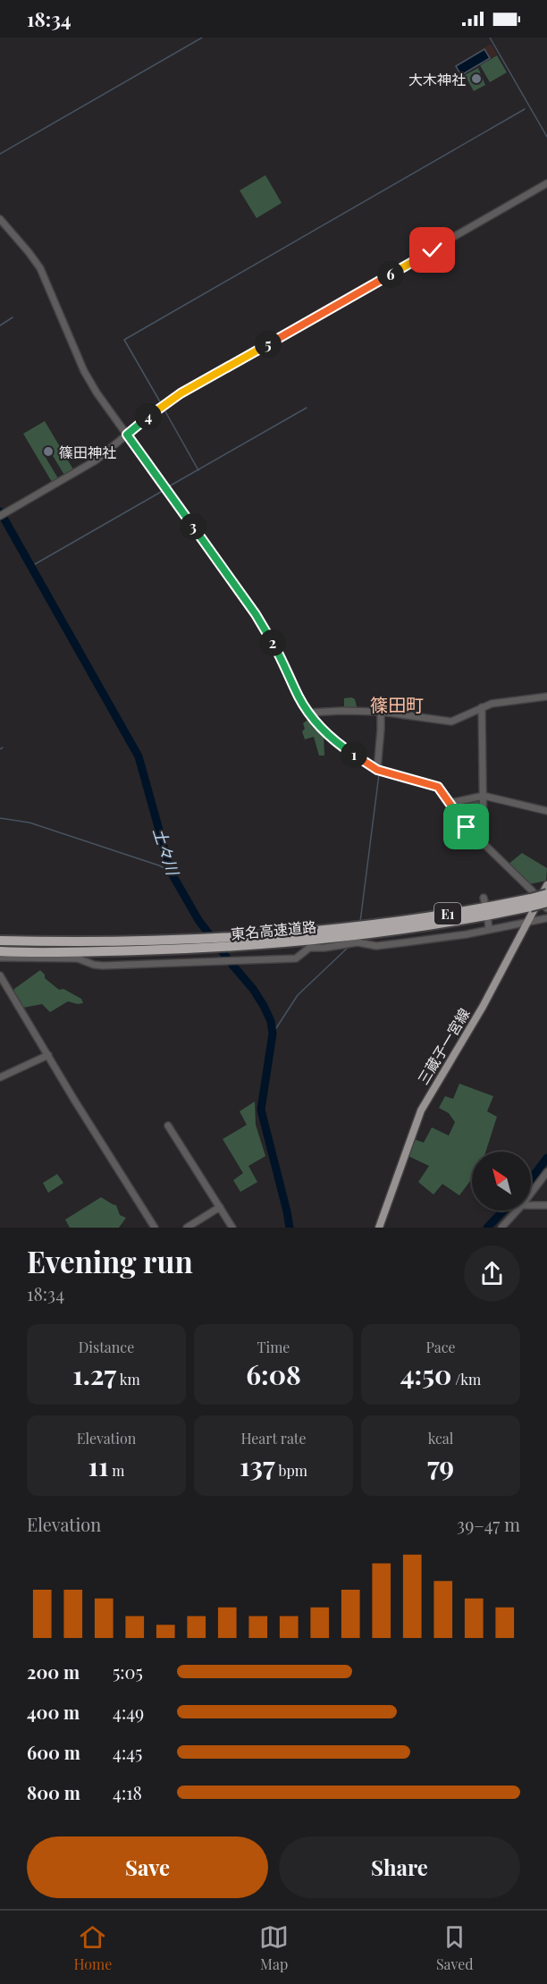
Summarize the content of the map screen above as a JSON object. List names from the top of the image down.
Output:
{
  "streets": {
    "highway": ["E1", "東名高速道路"],
    "main road": ["三蔵子一宮線"]
  },
  "crossings": [
    ["東名高速道路", "三蔵子一宮線"]
  ],
  "districts": ["篠田町"],
  "water": ["土々川"],
  "places": ["大木神社", "篠田神社"],
  "north": "top left",
  "page": {
    "status": "18:34",
    "pins": [
      "6",
      "5",
      "4",
      "3",
      "2",
      "1"
    ],
    "heading": ["Evening run", "18:34"],
    "stats": [
      ["Distance", "1.27 km"],
      ["Time", "6:08"],
      ["Pace", "4:50 /km"],
      ["Elevation", "11 m"],
      ["Heart rate", "137 bpm"],
      ["kcal", "79"]
    ],
    "chart": ["Elevation", "39–47 m"],
    "list": [
      {
        "name": "200 m",
        "note": "5:05"
      },
      {
        "name": "400 m",
        "note": "4:49"
      },
      {
        "name": "600 m",
        "note": "4:45"
      },
      {
        "name": "800 m",
        "note": "4:18"
      }
    ],
    "buttons": ["Save", "Share"],
    "tabs": ["Home", "Map", "Saved"]
  }
}
